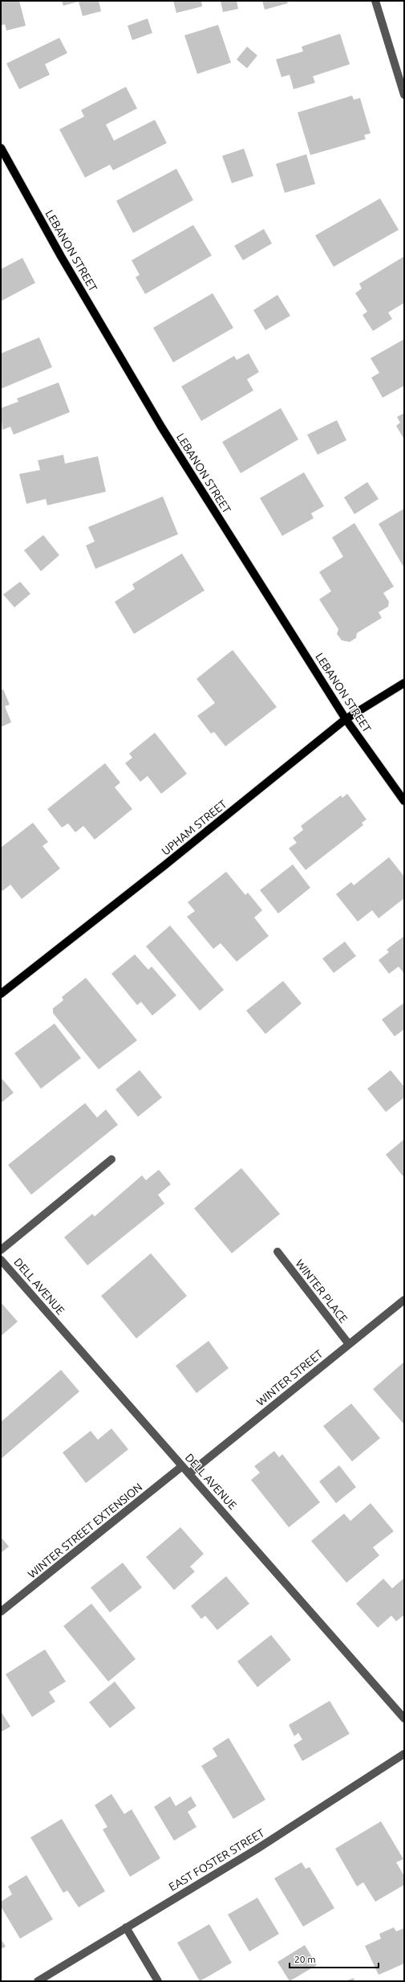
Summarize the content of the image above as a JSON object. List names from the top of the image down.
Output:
{
  "streets": {
    "main road": ["LEBANON STREET", "UPHAM STREET"],
    "street": [
      "DELL AVENUE",
      "WINTER PLACE",
      "WINTER STREET",
      "WINTER STREET EXTENSION",
      "EAST FOSTER STREET"
    ]
  },
  "crossings": [
    ["LEBANON STREET", "UPHAM STREET"],
    ["DELL AVENUE", "WINTER STREET"],
    ["DELL AVENUE", "WINTER STREET EXTENSION"],
    ["WINTER PLACE", "WINTER STREET"]
  ],
  "scale_bar": "20 m"
}
